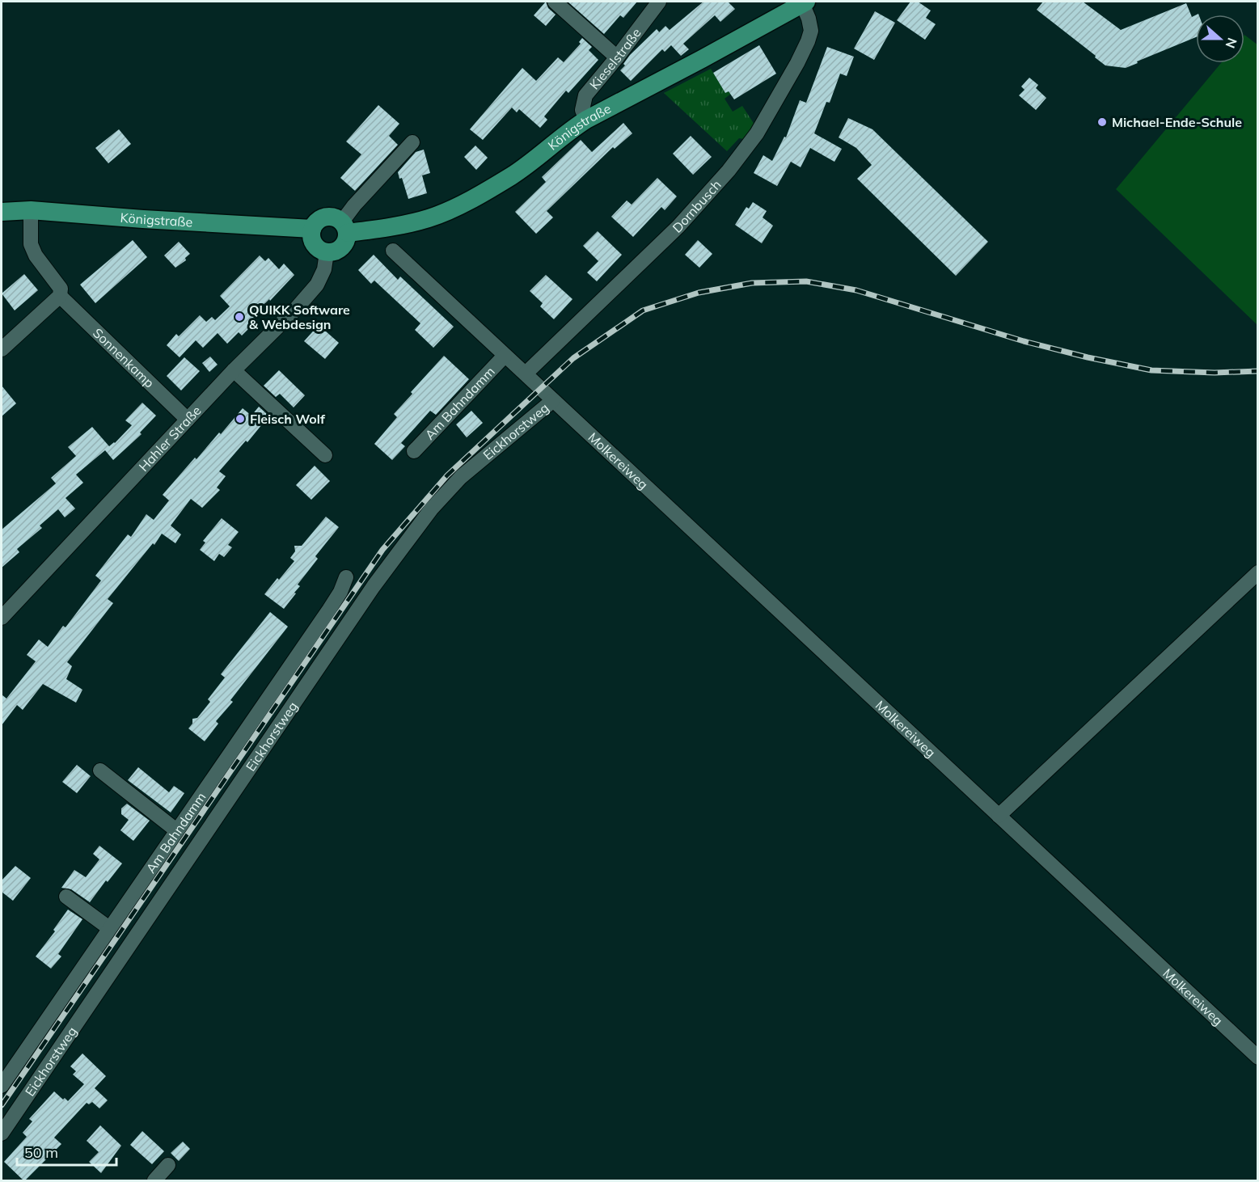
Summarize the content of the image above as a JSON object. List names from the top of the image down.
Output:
{
  "streets": {
    "main road": ["Königstraße"],
    "street": [
      "Kieselstraße",
      "Dornbusch",
      "Sonnenkamp",
      "Am Bahndamm",
      "Eickhorstweg",
      "Hahler Straße",
      "Molkereiweg"
    ]
  },
  "crossings": [
    ["Kieselstraße", "Königstraße"],
    ["Königstraße", "Dornbusch"],
    ["Königstraße", "Sonnenkamp"],
    ["Königstraße", "Hahler Straße"],
    ["Dornbusch", "Eickhorstweg"],
    ["Sonnenkamp", "Hahler Straße"],
    ["Eickhorstweg", "Molkereiweg"]
  ],
  "places": ["Michael-Ende-Schule", "QUIKK Software & Webdesign", "Fleisch Wolf"],
  "scale_bar": "50 m",
  "north": "right"
}
